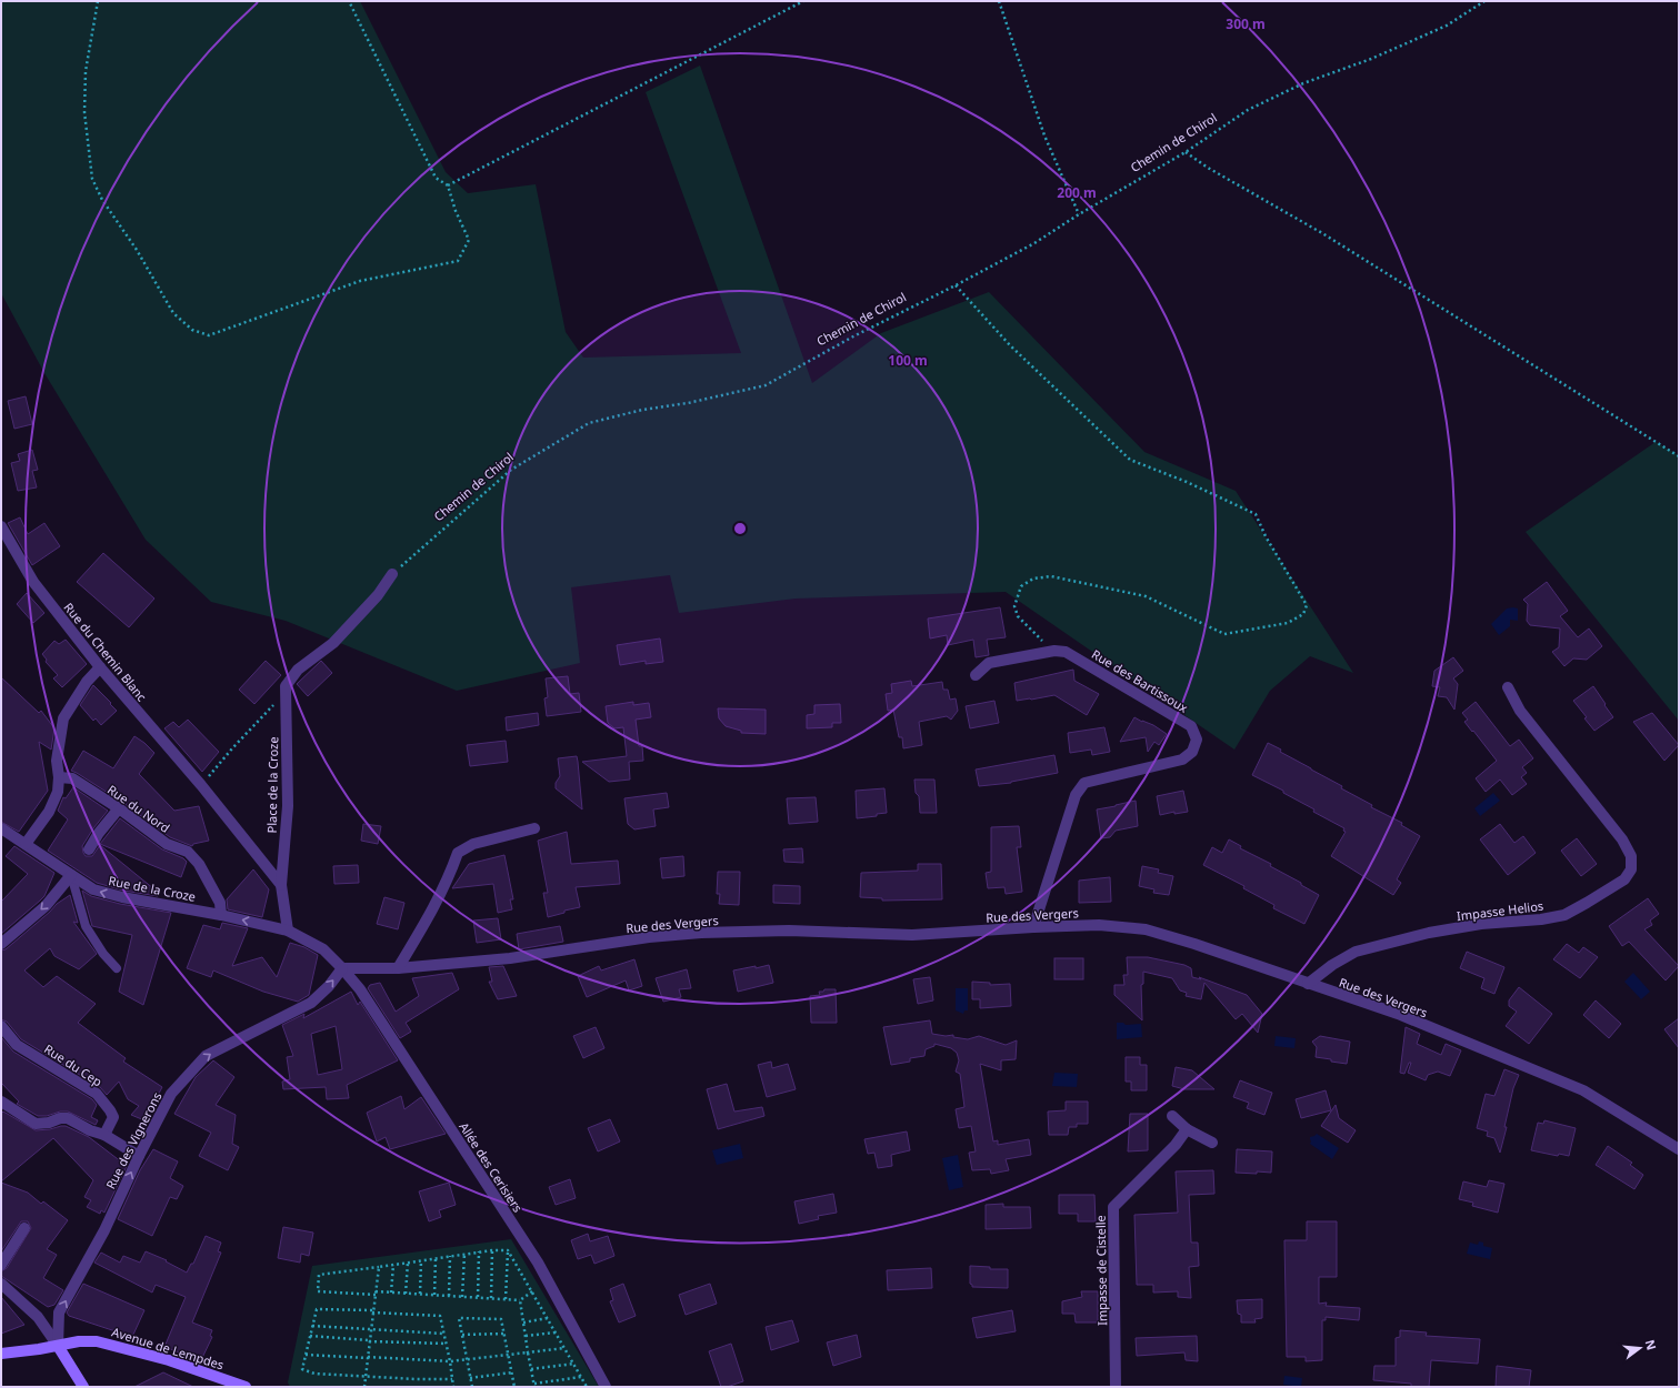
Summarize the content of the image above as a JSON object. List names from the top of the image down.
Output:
{
  "streets": {
    "street": [
      "Rue du Chemin Blanc",
      "Rue des Bartissoux",
      "Place de la Croze",
      "Rue du Nord",
      "Rue de la Croze",
      "Impasse Helios",
      "Rue des Vergers",
      "Rue du Cep",
      "Rue des Vignerons",
      "Allée des Cerisiers",
      "Impasse de Cistelle",
      "Avenue de Lempdes"
    ],
    "path": ["Chemin de Chirol"]
  },
  "crossings": [
    ["Rue des Bartissoux", "Rue des Vergers"],
    ["Place de la Croze", "Rue de la Croze"],
    ["Rue du Nord", "Rue de la Croze"],
    ["Impasse Helios", "Rue des Vergers"],
    ["Rue des Vergers", "Rue des Vignerons"],
    ["Rue des Vergers", "Allée des Cerisiers"],
    ["Rue des Vignerons", "Allée des Cerisiers"],
    ["Rue des Vignerons", "Avenue de Lempdes"]
  ],
  "one_way": ["Rue de la Croze", "Rue des Vignerons"],
  "north": "right",
  "rings": ["300 m", "200 m", "100 m"]
}
